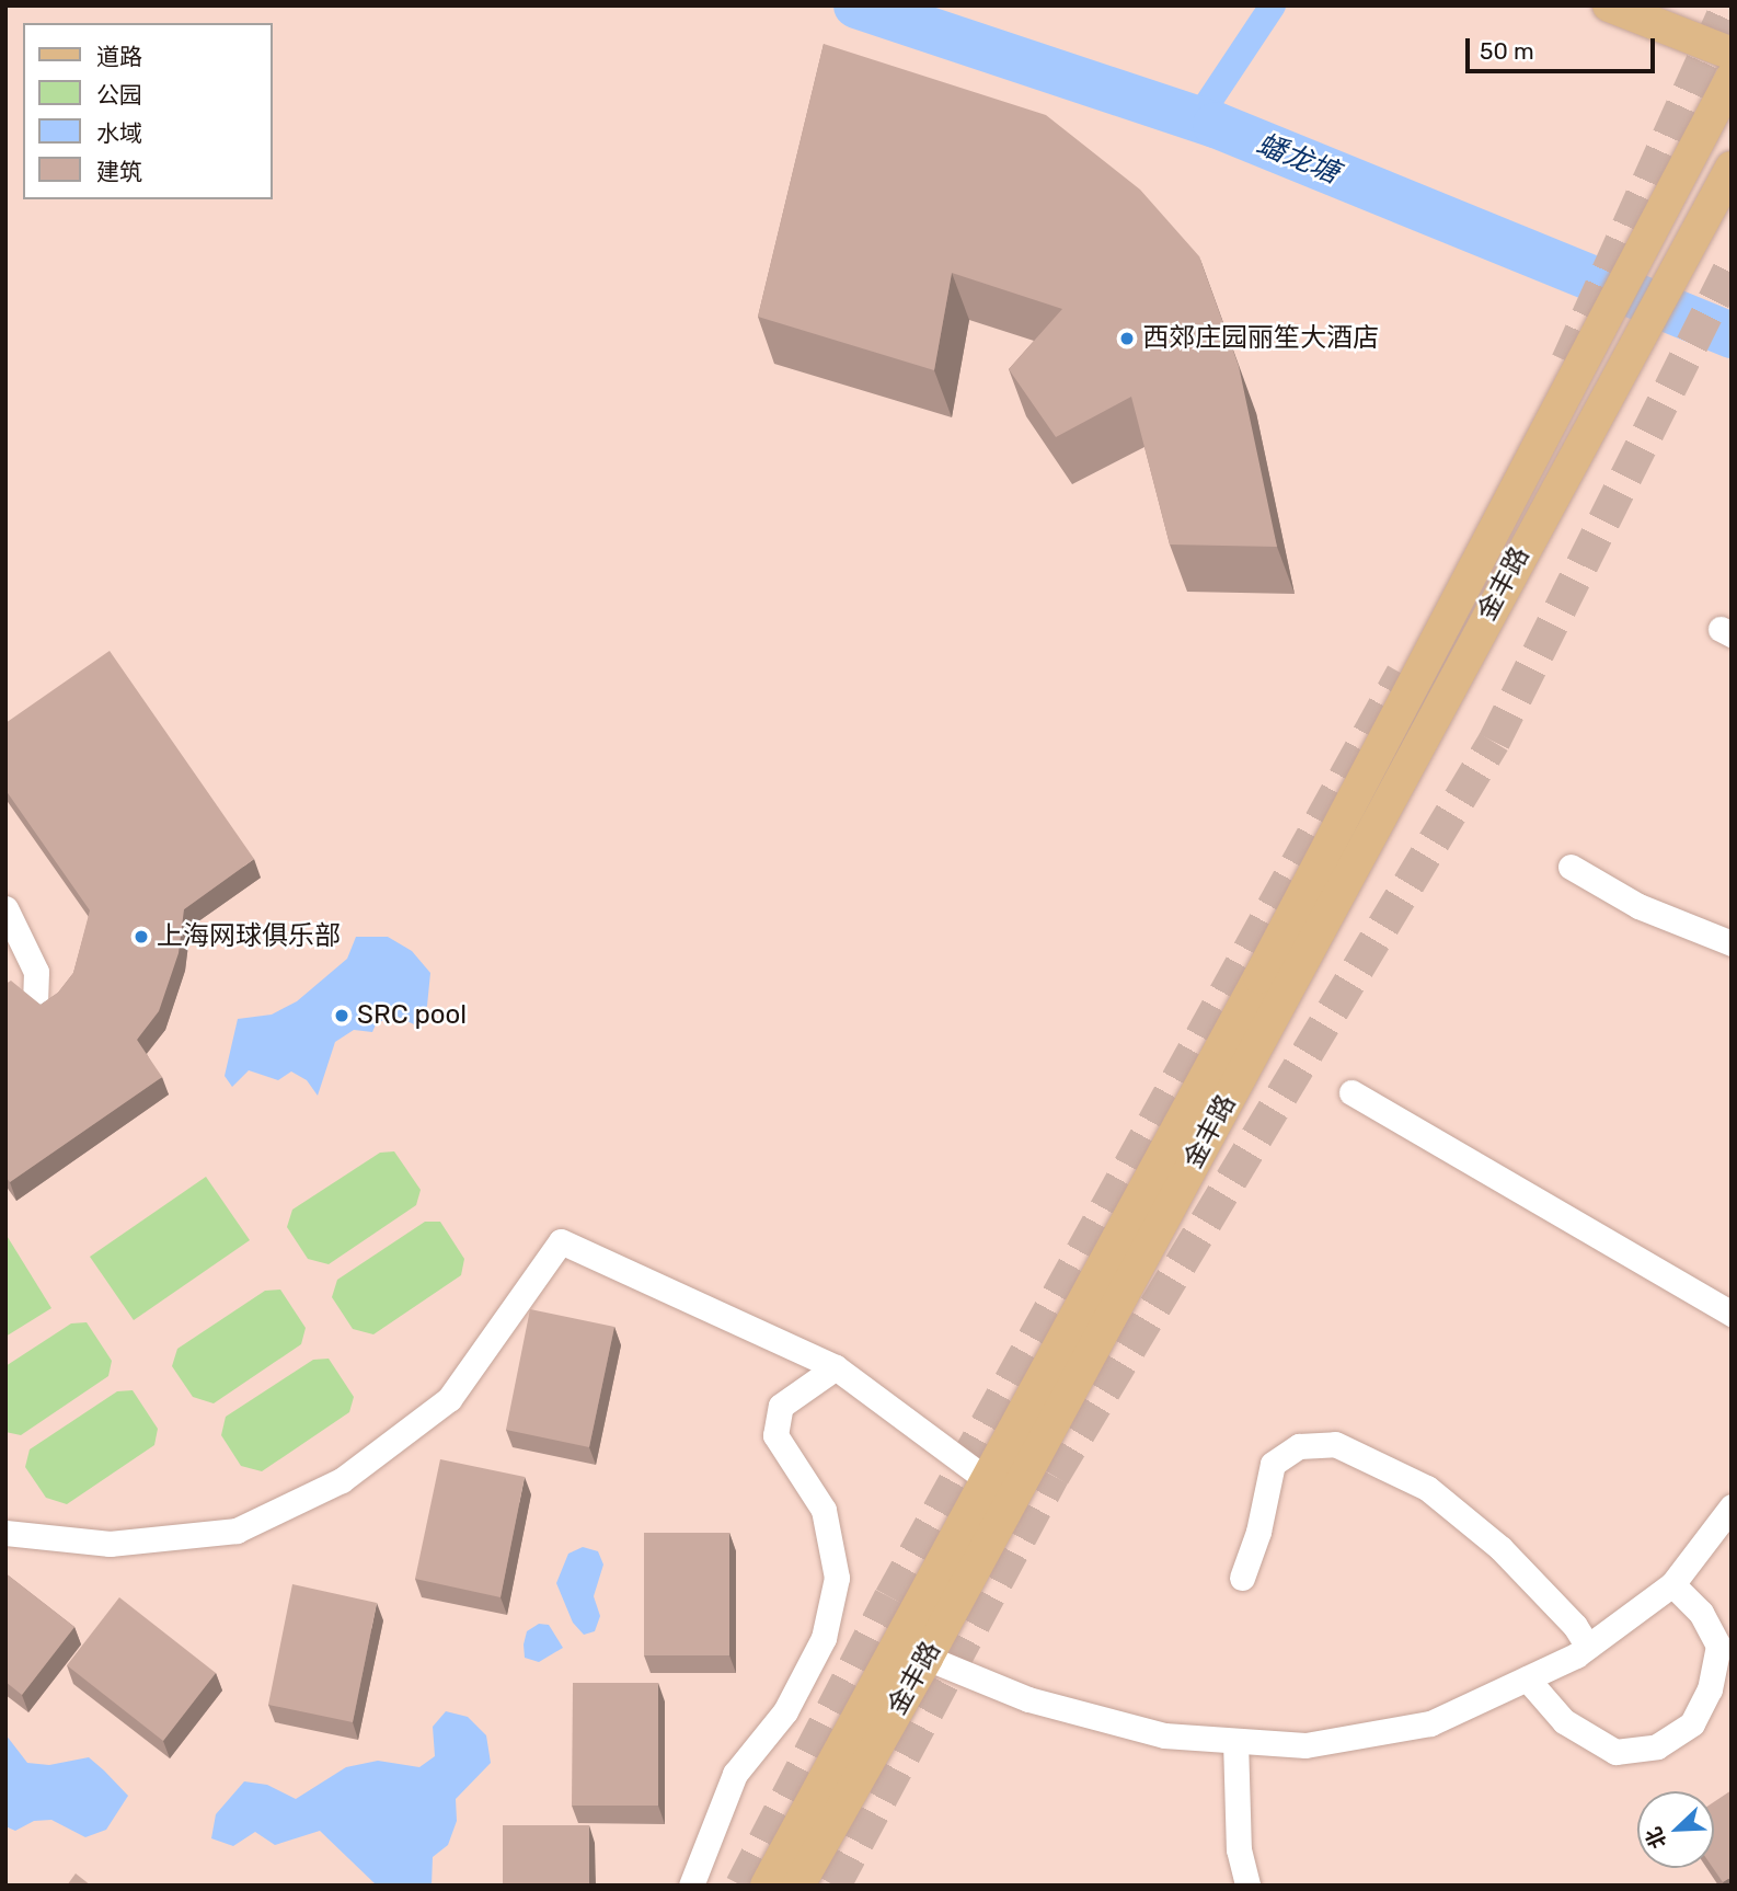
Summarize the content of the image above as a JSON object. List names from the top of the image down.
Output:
{
  "streets": {
    "main road": ["金丰路"]
  },
  "water": ["蟠龙塘"],
  "places": ["西郊庄园丽笙大酒店", "上海网球俱乐部", "SRC pool"],
  "legend": [
    "道路",
    "公园",
    "水域",
    "建筑"
  ],
  "scale_bar": "50 m",
  "north": "bottom left"
}
